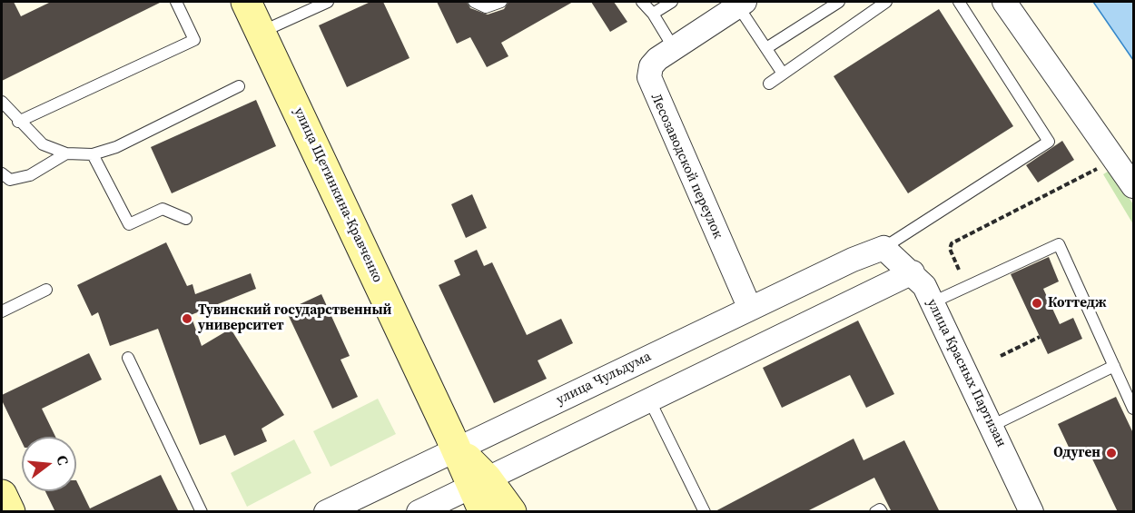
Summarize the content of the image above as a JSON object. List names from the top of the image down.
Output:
{
  "streets": {
    "street": [
      "Лесозаводской переулок",
      "улица Щетинкина-Кравченко",
      "улица Красных Партизан",
      "улица Чульдума"
    ]
  },
  "crossings": [
    ["Лесозаводской переулок", "улица Чульдума"],
    ["улица Щетинкина-Кравченко", "улица Чульдума"],
    ["улица Красных Партизан", "улица Чульдума"]
  ],
  "places": ["Коттедж", "Тувинский государственный университет", "Одуген"],
  "north": "right"
}
